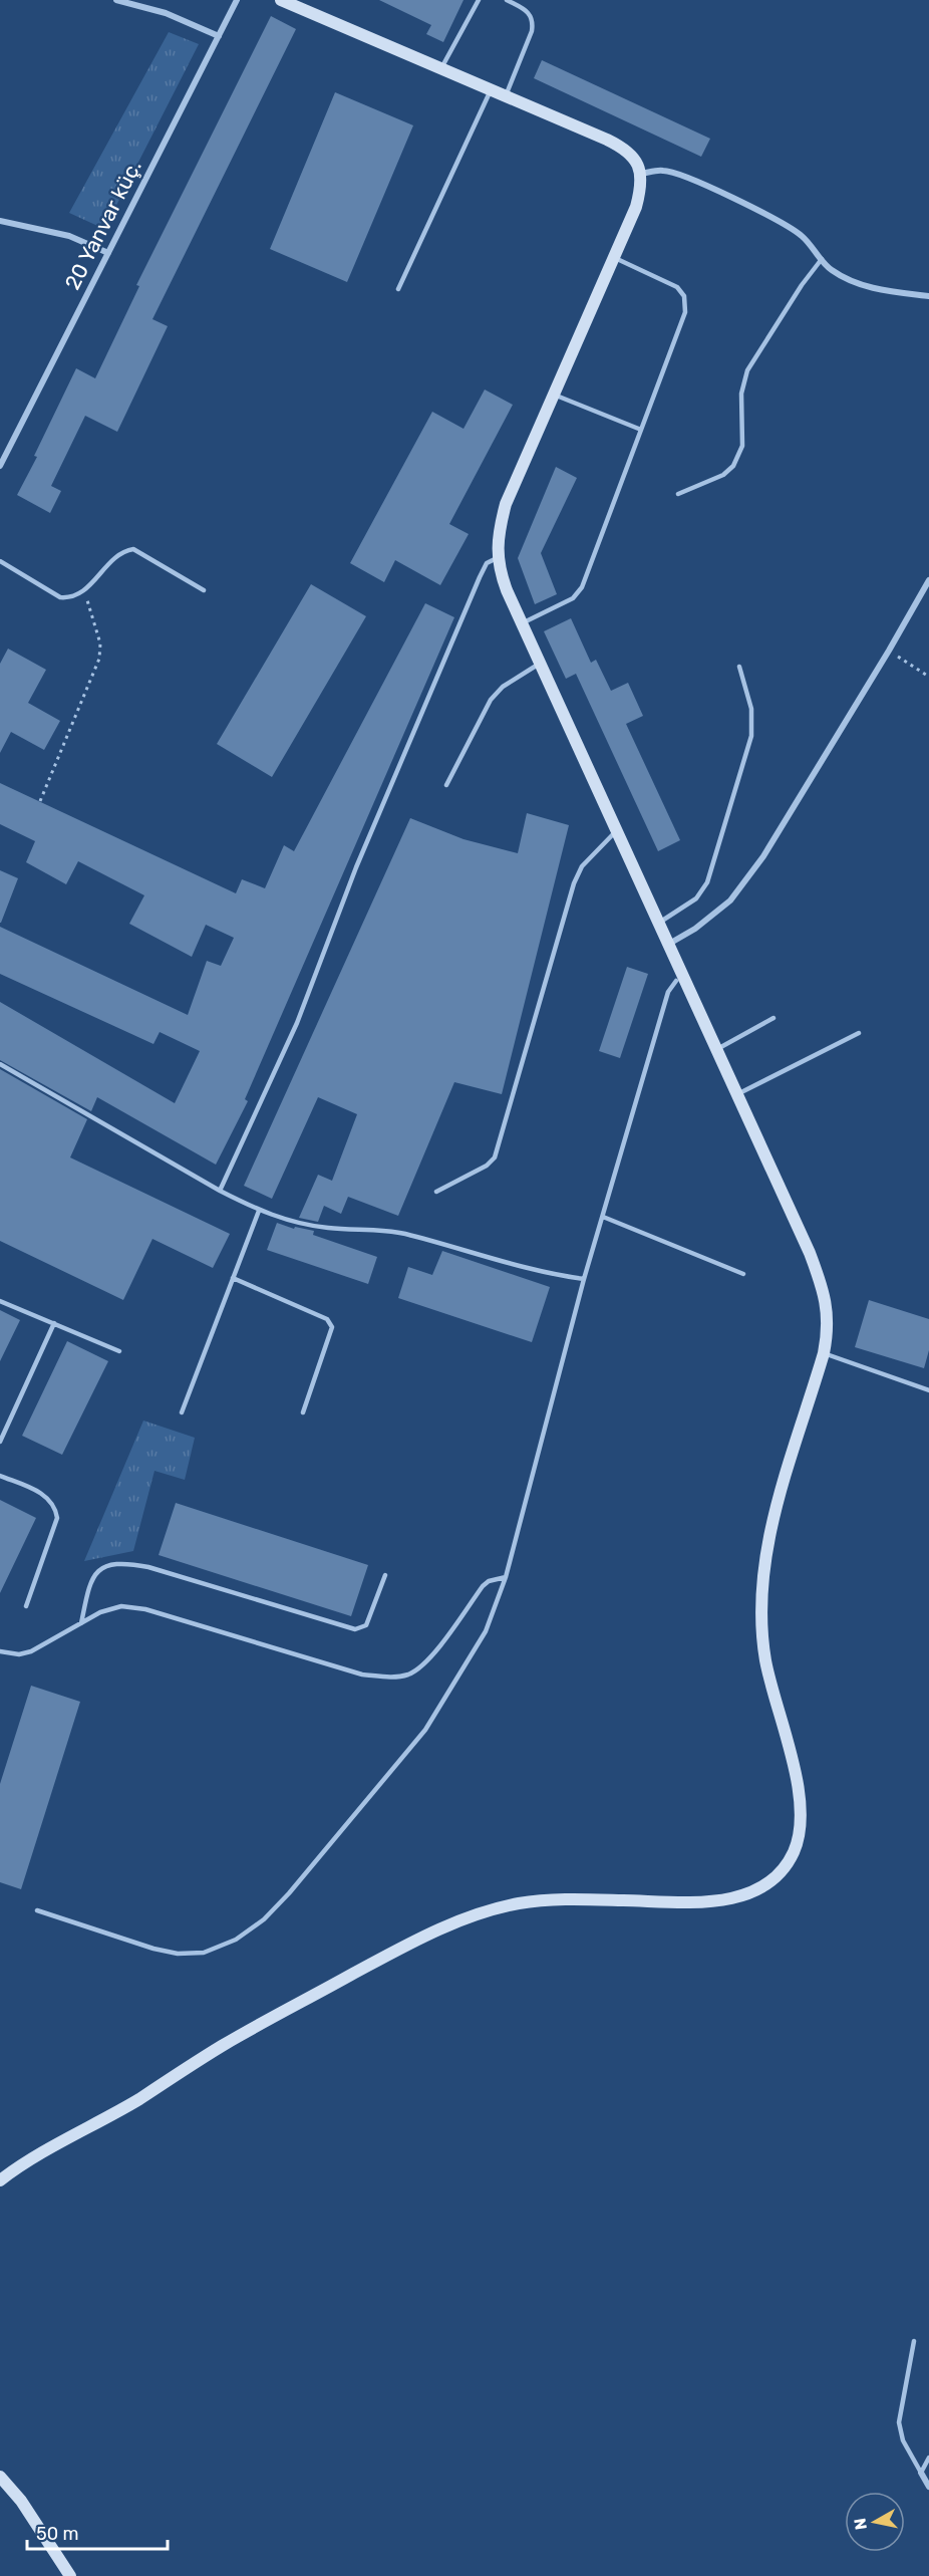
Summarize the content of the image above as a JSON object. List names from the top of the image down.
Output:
{
  "streets": {
    "street": ["20 Yanvar küç."]
  },
  "scale_bar": "50 m",
  "north": "left"
}
